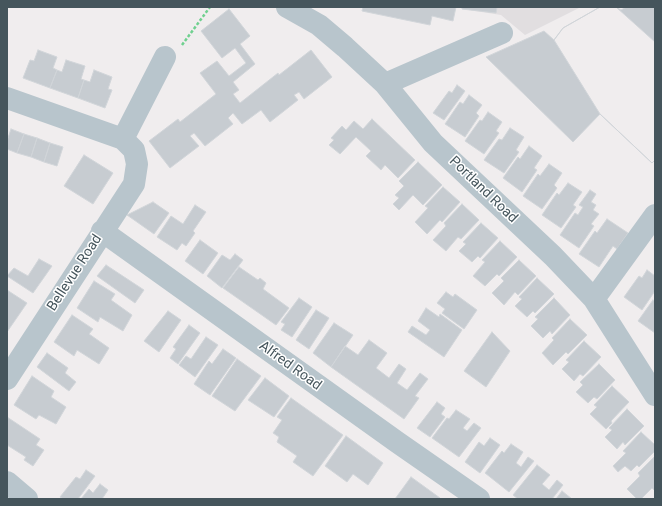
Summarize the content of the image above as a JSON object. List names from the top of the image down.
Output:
{
  "streets": {
    "street": ["Portland Road", "Bellevue Road", "Alfred Road"]
  },
  "crossings": [
    ["Bellevue Road", "Alfred Road"]
  ]
}
